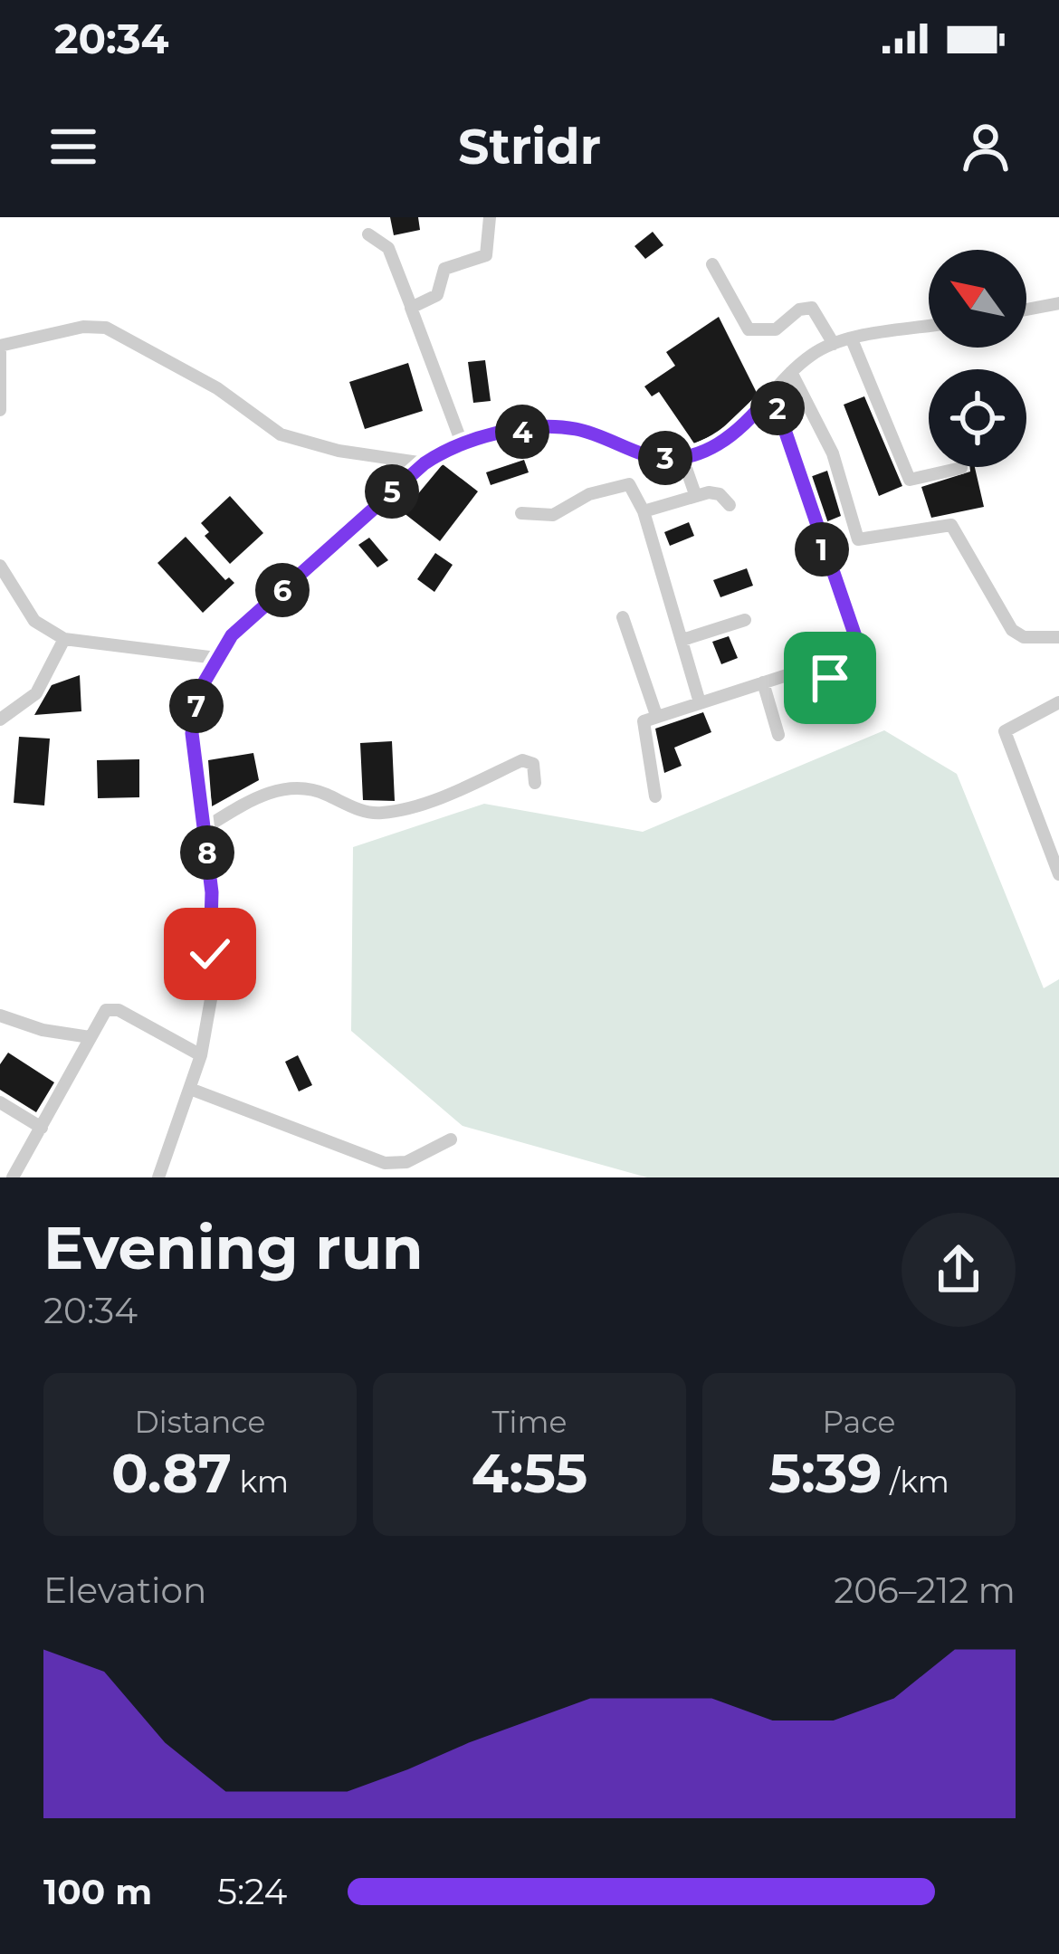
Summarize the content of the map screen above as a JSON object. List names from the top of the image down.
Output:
{
  "north": "top left",
  "page": {
    "status": "20:34",
    "header": "Stridr",
    "pins": [
      "2",
      "4",
      "3",
      "5",
      "1",
      "6",
      "7",
      "8"
    ],
    "heading": ["Evening run", "20:34"],
    "stats": [
      ["Distance", "0.87 km"],
      ["Time", "4:55"],
      ["Pace", "5:39 /km"]
    ],
    "chart": ["Elevation", "206–212 m"],
    "list": [
      {
        "name": "100 m",
        "note": "5:24"
      }
    ]
  }
}
